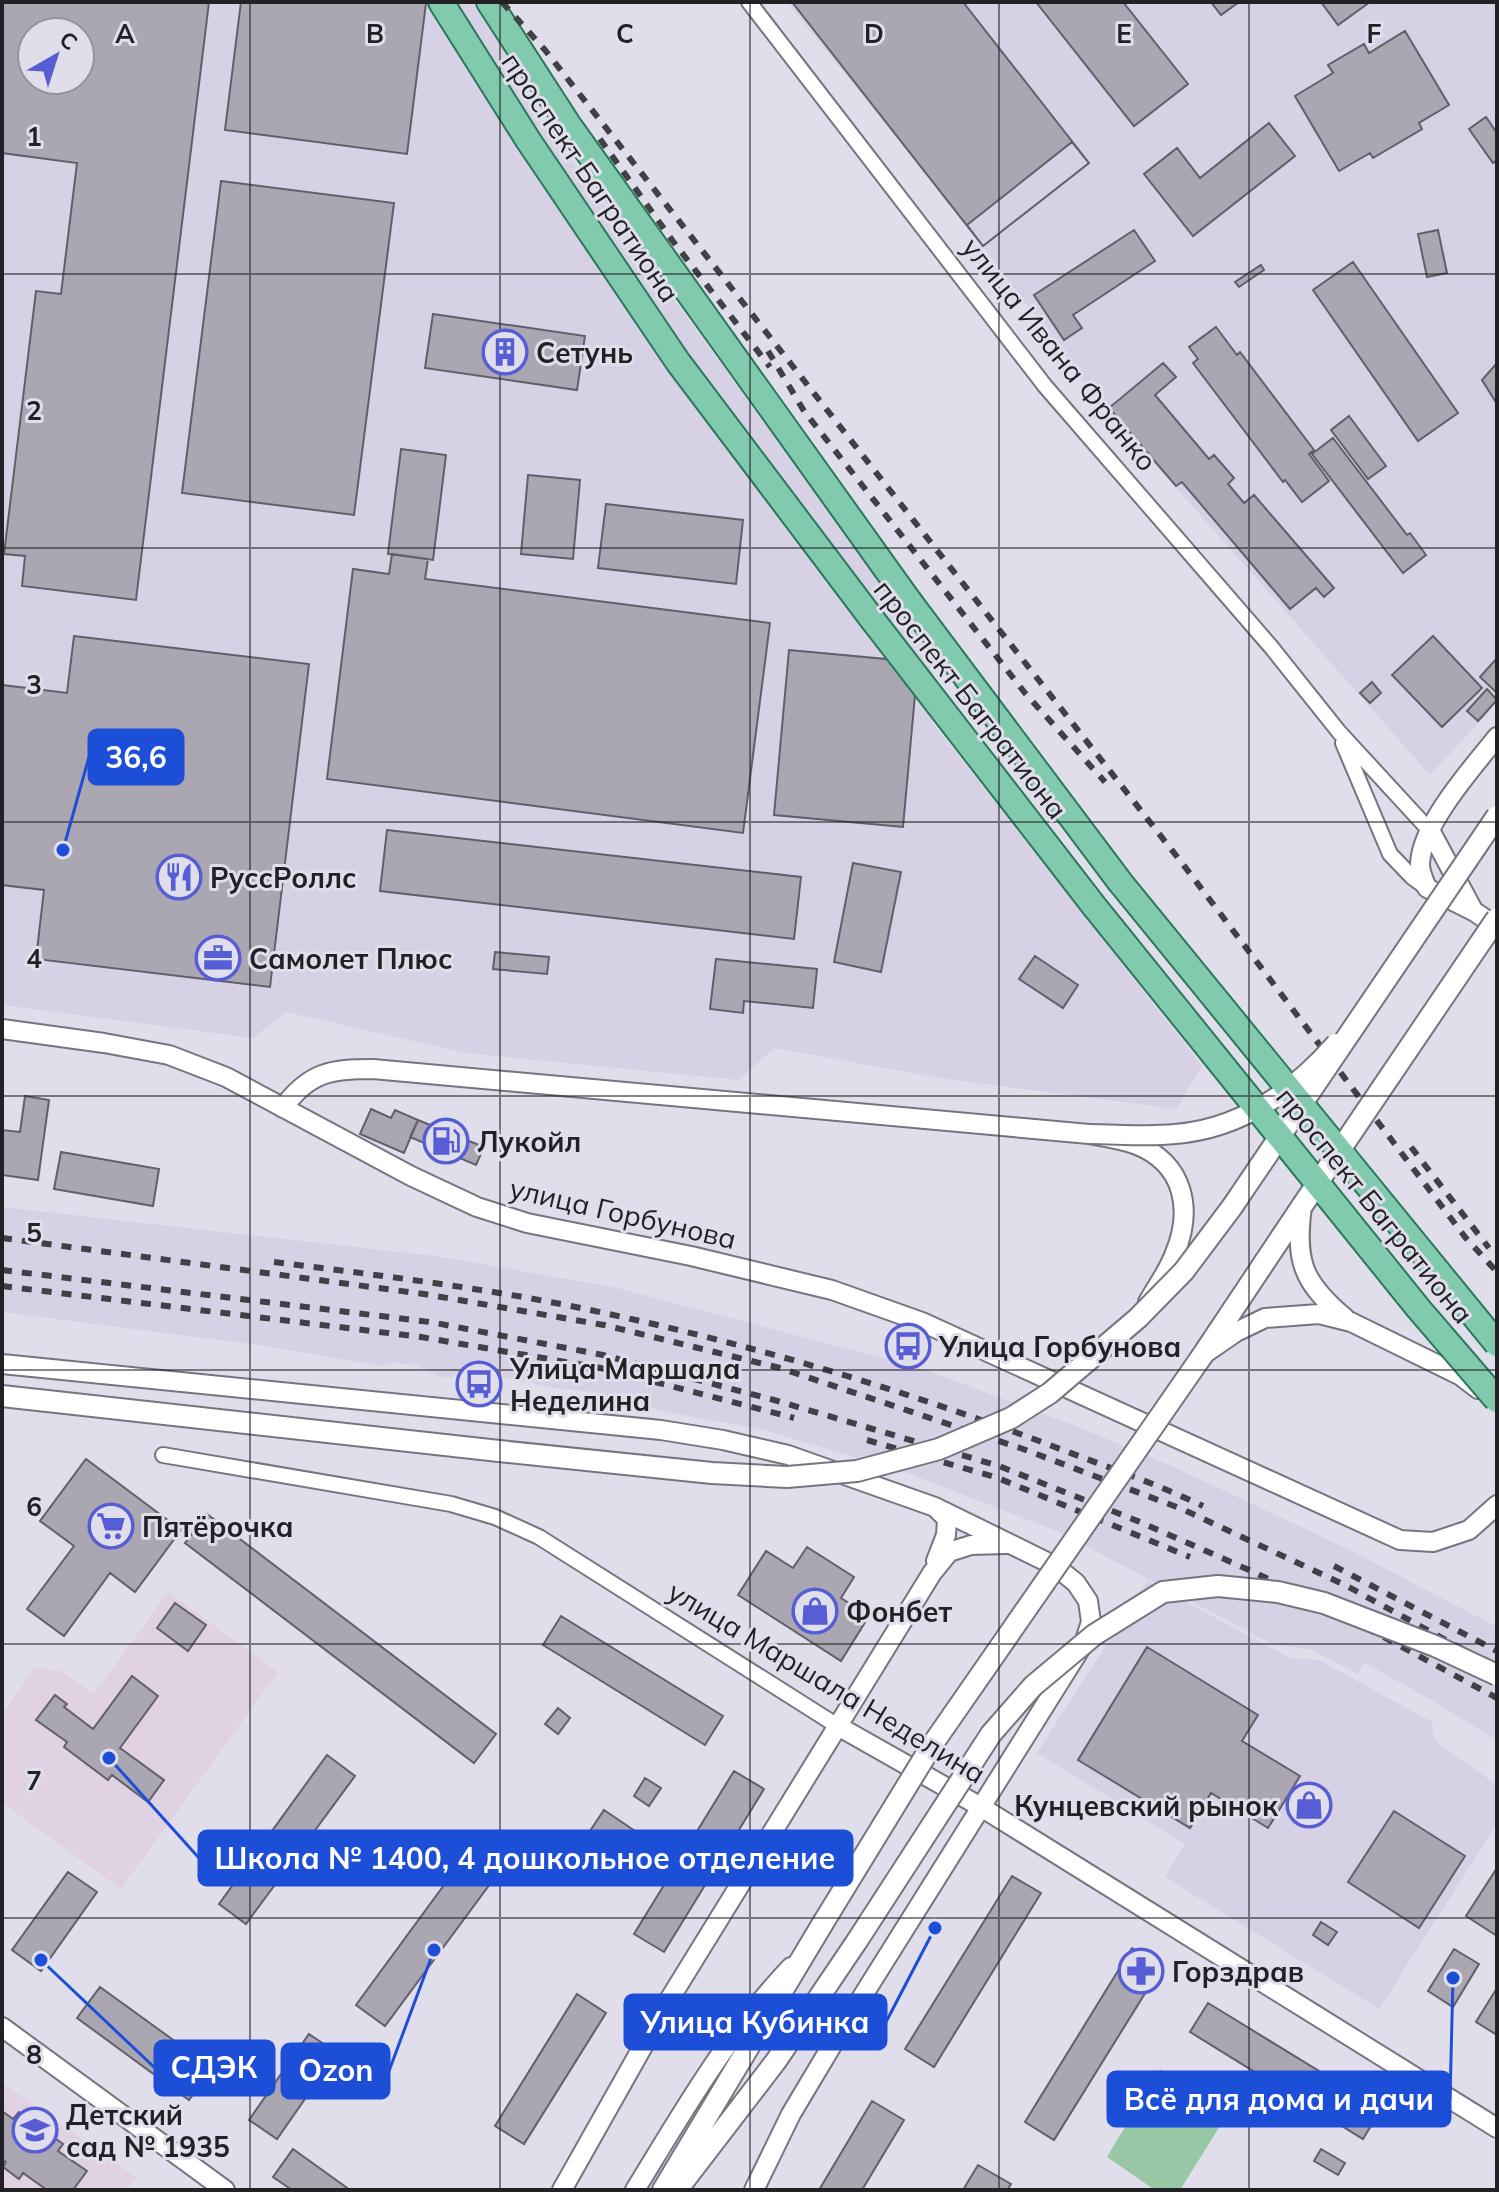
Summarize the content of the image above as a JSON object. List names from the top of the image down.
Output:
{
  "streets": {
    "main road": ["проспект Багратиона"],
    "street": ["улица Ивана Франко", "улица Горбунова", "улица Маршала Неделина"]
  },
  "places": {
    "building": ["Сетунь"],
    "other": [
      "36,6",
      "Школа № 1400, 4 дошкольное отделение",
      "Улица Кубинка",
      "Ozon",
      "СДЭК",
      "Всё для дома и дачи"
    ],
    "restaurant": ["РуссРоллс"],
    "office": ["Самолет Плюс"],
    "fuel station": ["Лукойл"],
    "bus stop": ["Улица Горбунова", "Улица Маршала Неделина"],
    "supermarket": ["Пятёрочка"],
    "shop": ["Фонбет", "Кунцевский рынок"],
    "pharmacy": ["Горздрав"],
    "school or university": ["Детский сад № 1935"]
  },
  "north": "top right",
  "grid": {
    "columns": [
      "A",
      "B",
      "C",
      "D",
      "E",
      "F"
    ],
    "rows": [
      "1",
      "2",
      "3",
      "4",
      "5",
      "6",
      "7",
      "8"
    ]
  }
}
